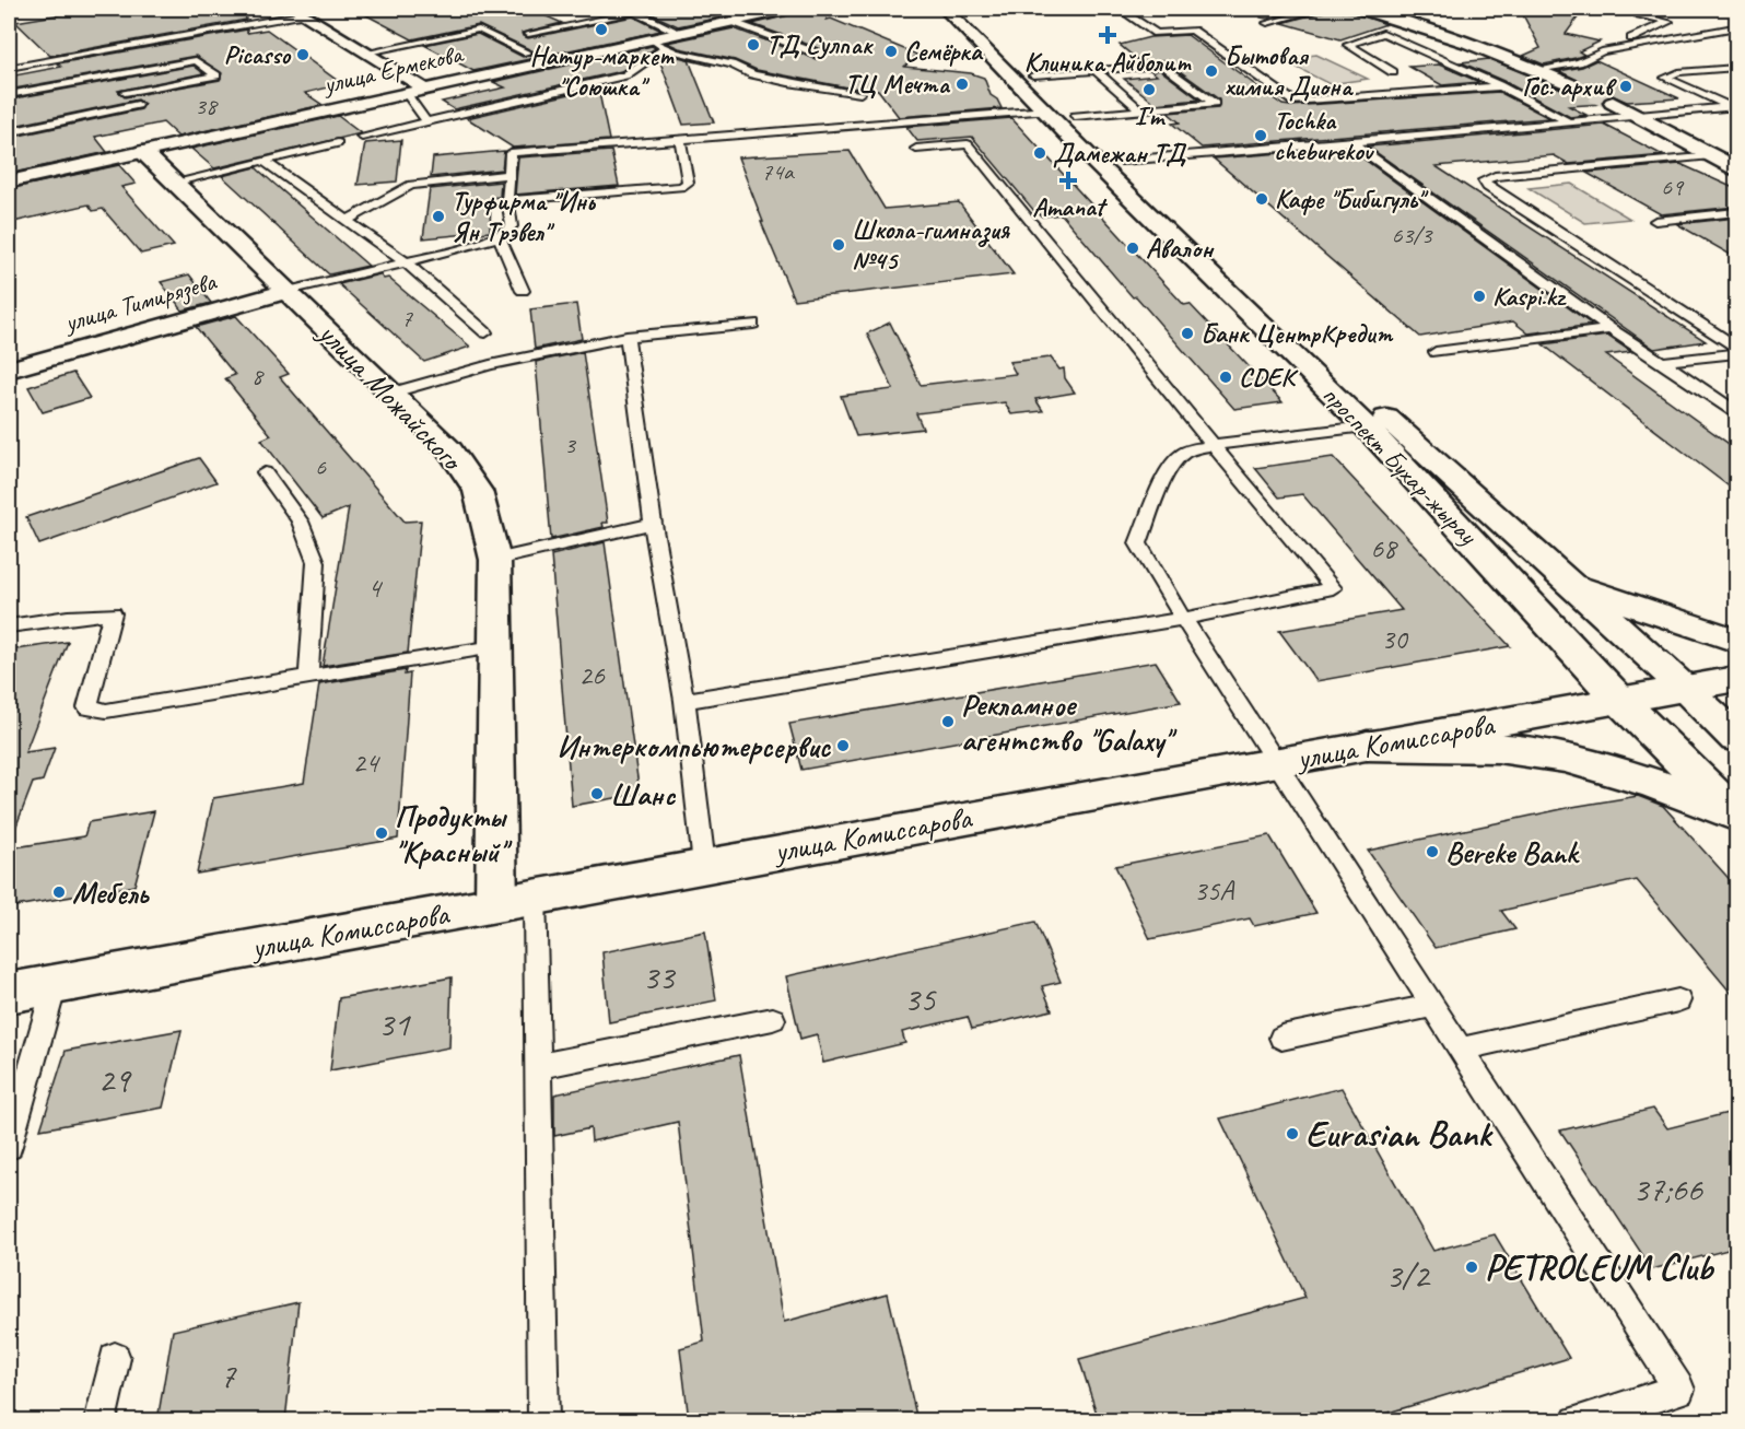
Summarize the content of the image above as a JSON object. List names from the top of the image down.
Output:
{
  "streets": {
    "main road": [
      "улица Ермекова",
      "улица Тимирязева",
      "улица Можайского",
      "проспект Бухар-жырау",
      "улица Комиссарова"
    ]
  },
  "crossings": [
    ["улица Ермекова", "улица Можайского"],
    ["улица Тимирязева", "улица Можайского"],
    ["улица Можайского", "улица Комиссарова"],
    ["проспект Бухар-жырау", "улица Комиссарова"]
  ],
  "places": {
    "other": [
      "Натур-маркет \"Союшка\"",
      "ТД Сулпак",
      "Семёрка",
      "Picasso",
      "Бытовая химия Диона",
      "ТЦ Мечта",
      "Гос. архив",
      "I'm",
      "Tochka cheburekov",
      "Дамежан ТД",
      "Кафе \"Бибигуль\"",
      "Турфирма \"Инь Ян Трэвел\"",
      "Школа-гимназия №45",
      "Авалон",
      "Kaspi.kz",
      "Банк ЦентрКредит",
      "CDEK",
      "Рекламное агентство \"Galaxy\"",
      "Интеркомпьютерсервис",
      "Шанс",
      "Продукты \"Красный\"",
      "Bereke Bank",
      "Мебель",
      "Eurasian Bank",
      "PETROLEUM Club"
    ],
    "health": ["Клиника Айболит", "Amanat"]
  },
  "house_numbers": [
    "38",
    "74а",
    "69",
    "63/3",
    "7",
    "8",
    "3",
    "6",
    "68",
    "4",
    "30",
    "26",
    "24",
    "35А",
    "33",
    "35",
    "31",
    "29",
    "37;66",
    "3/2",
    "7"
  ]
}
